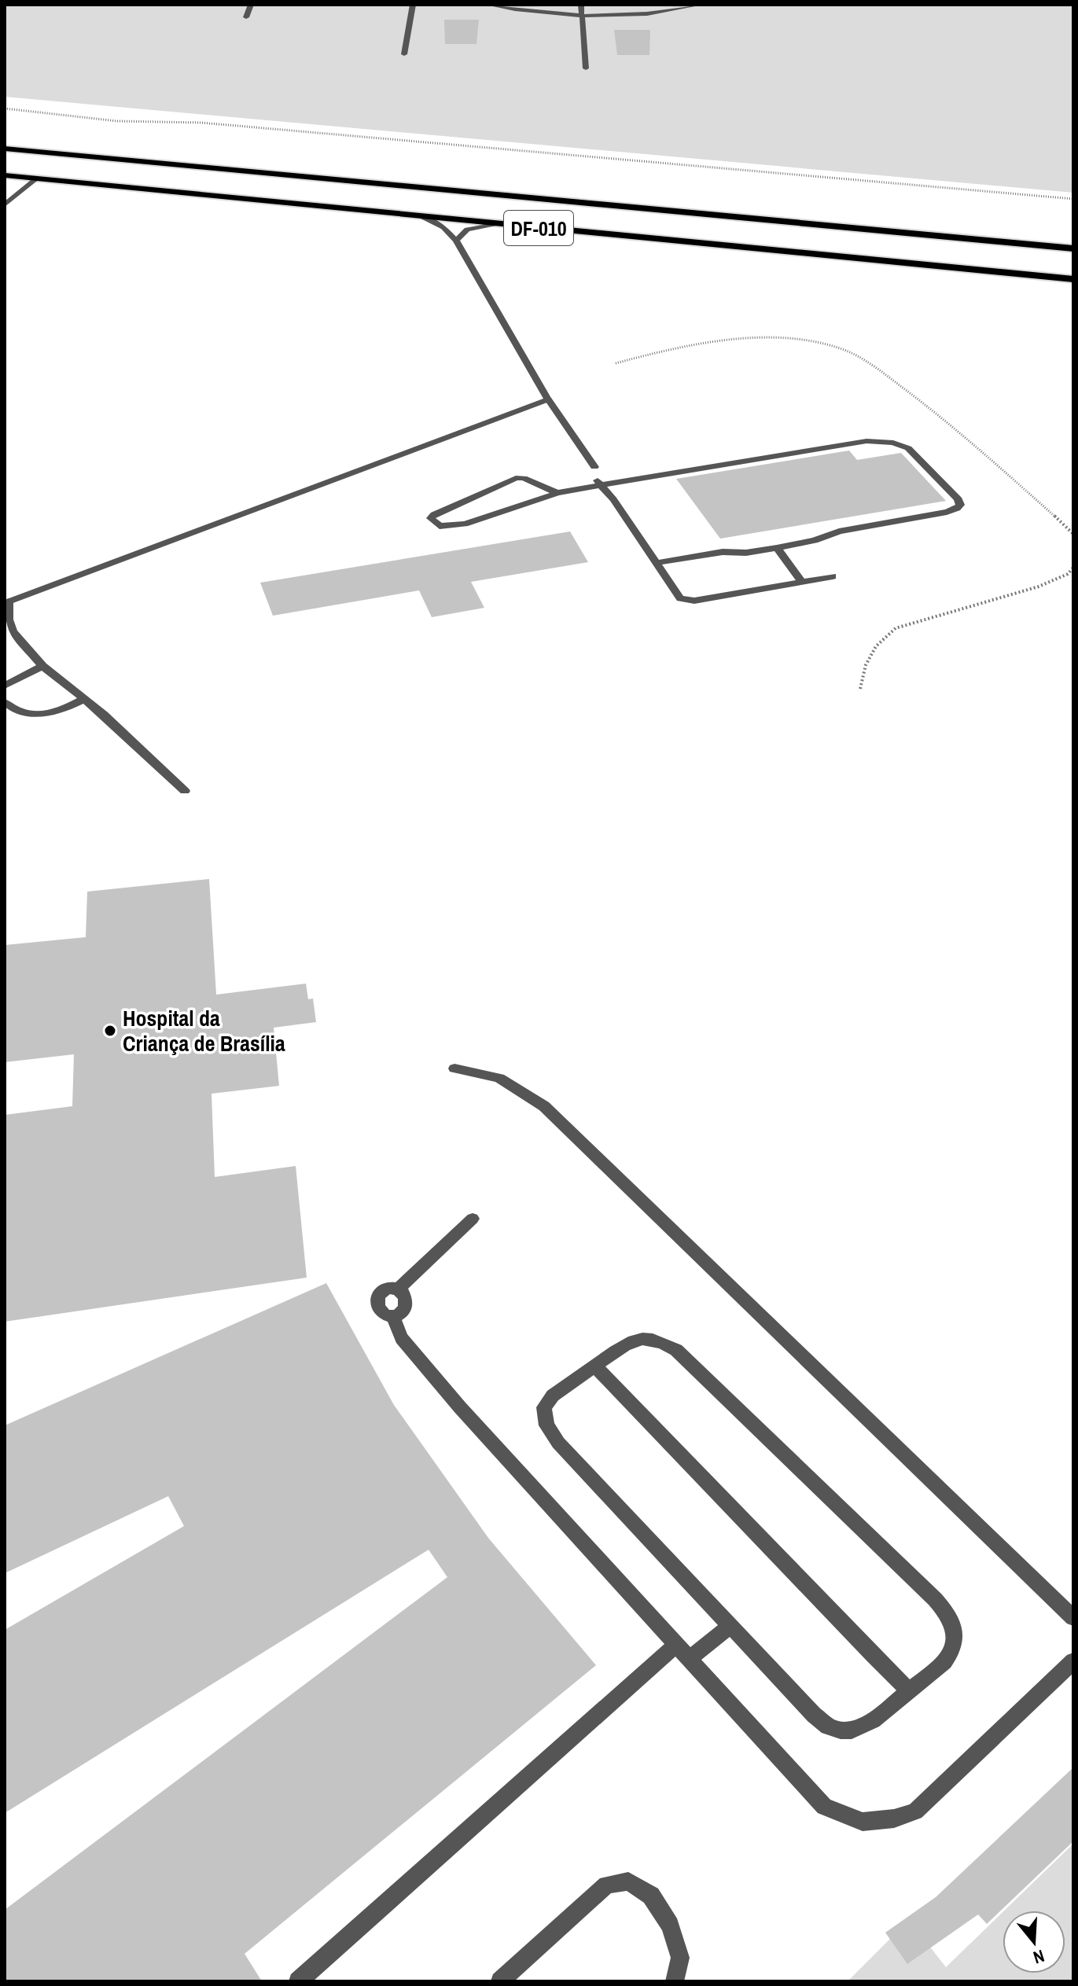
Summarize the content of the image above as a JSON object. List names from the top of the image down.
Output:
{
  "streets": {
    "main road": ["DF-010"]
  },
  "places": ["Hospital da Criança de Brasília"],
  "north": "bottom"
}
